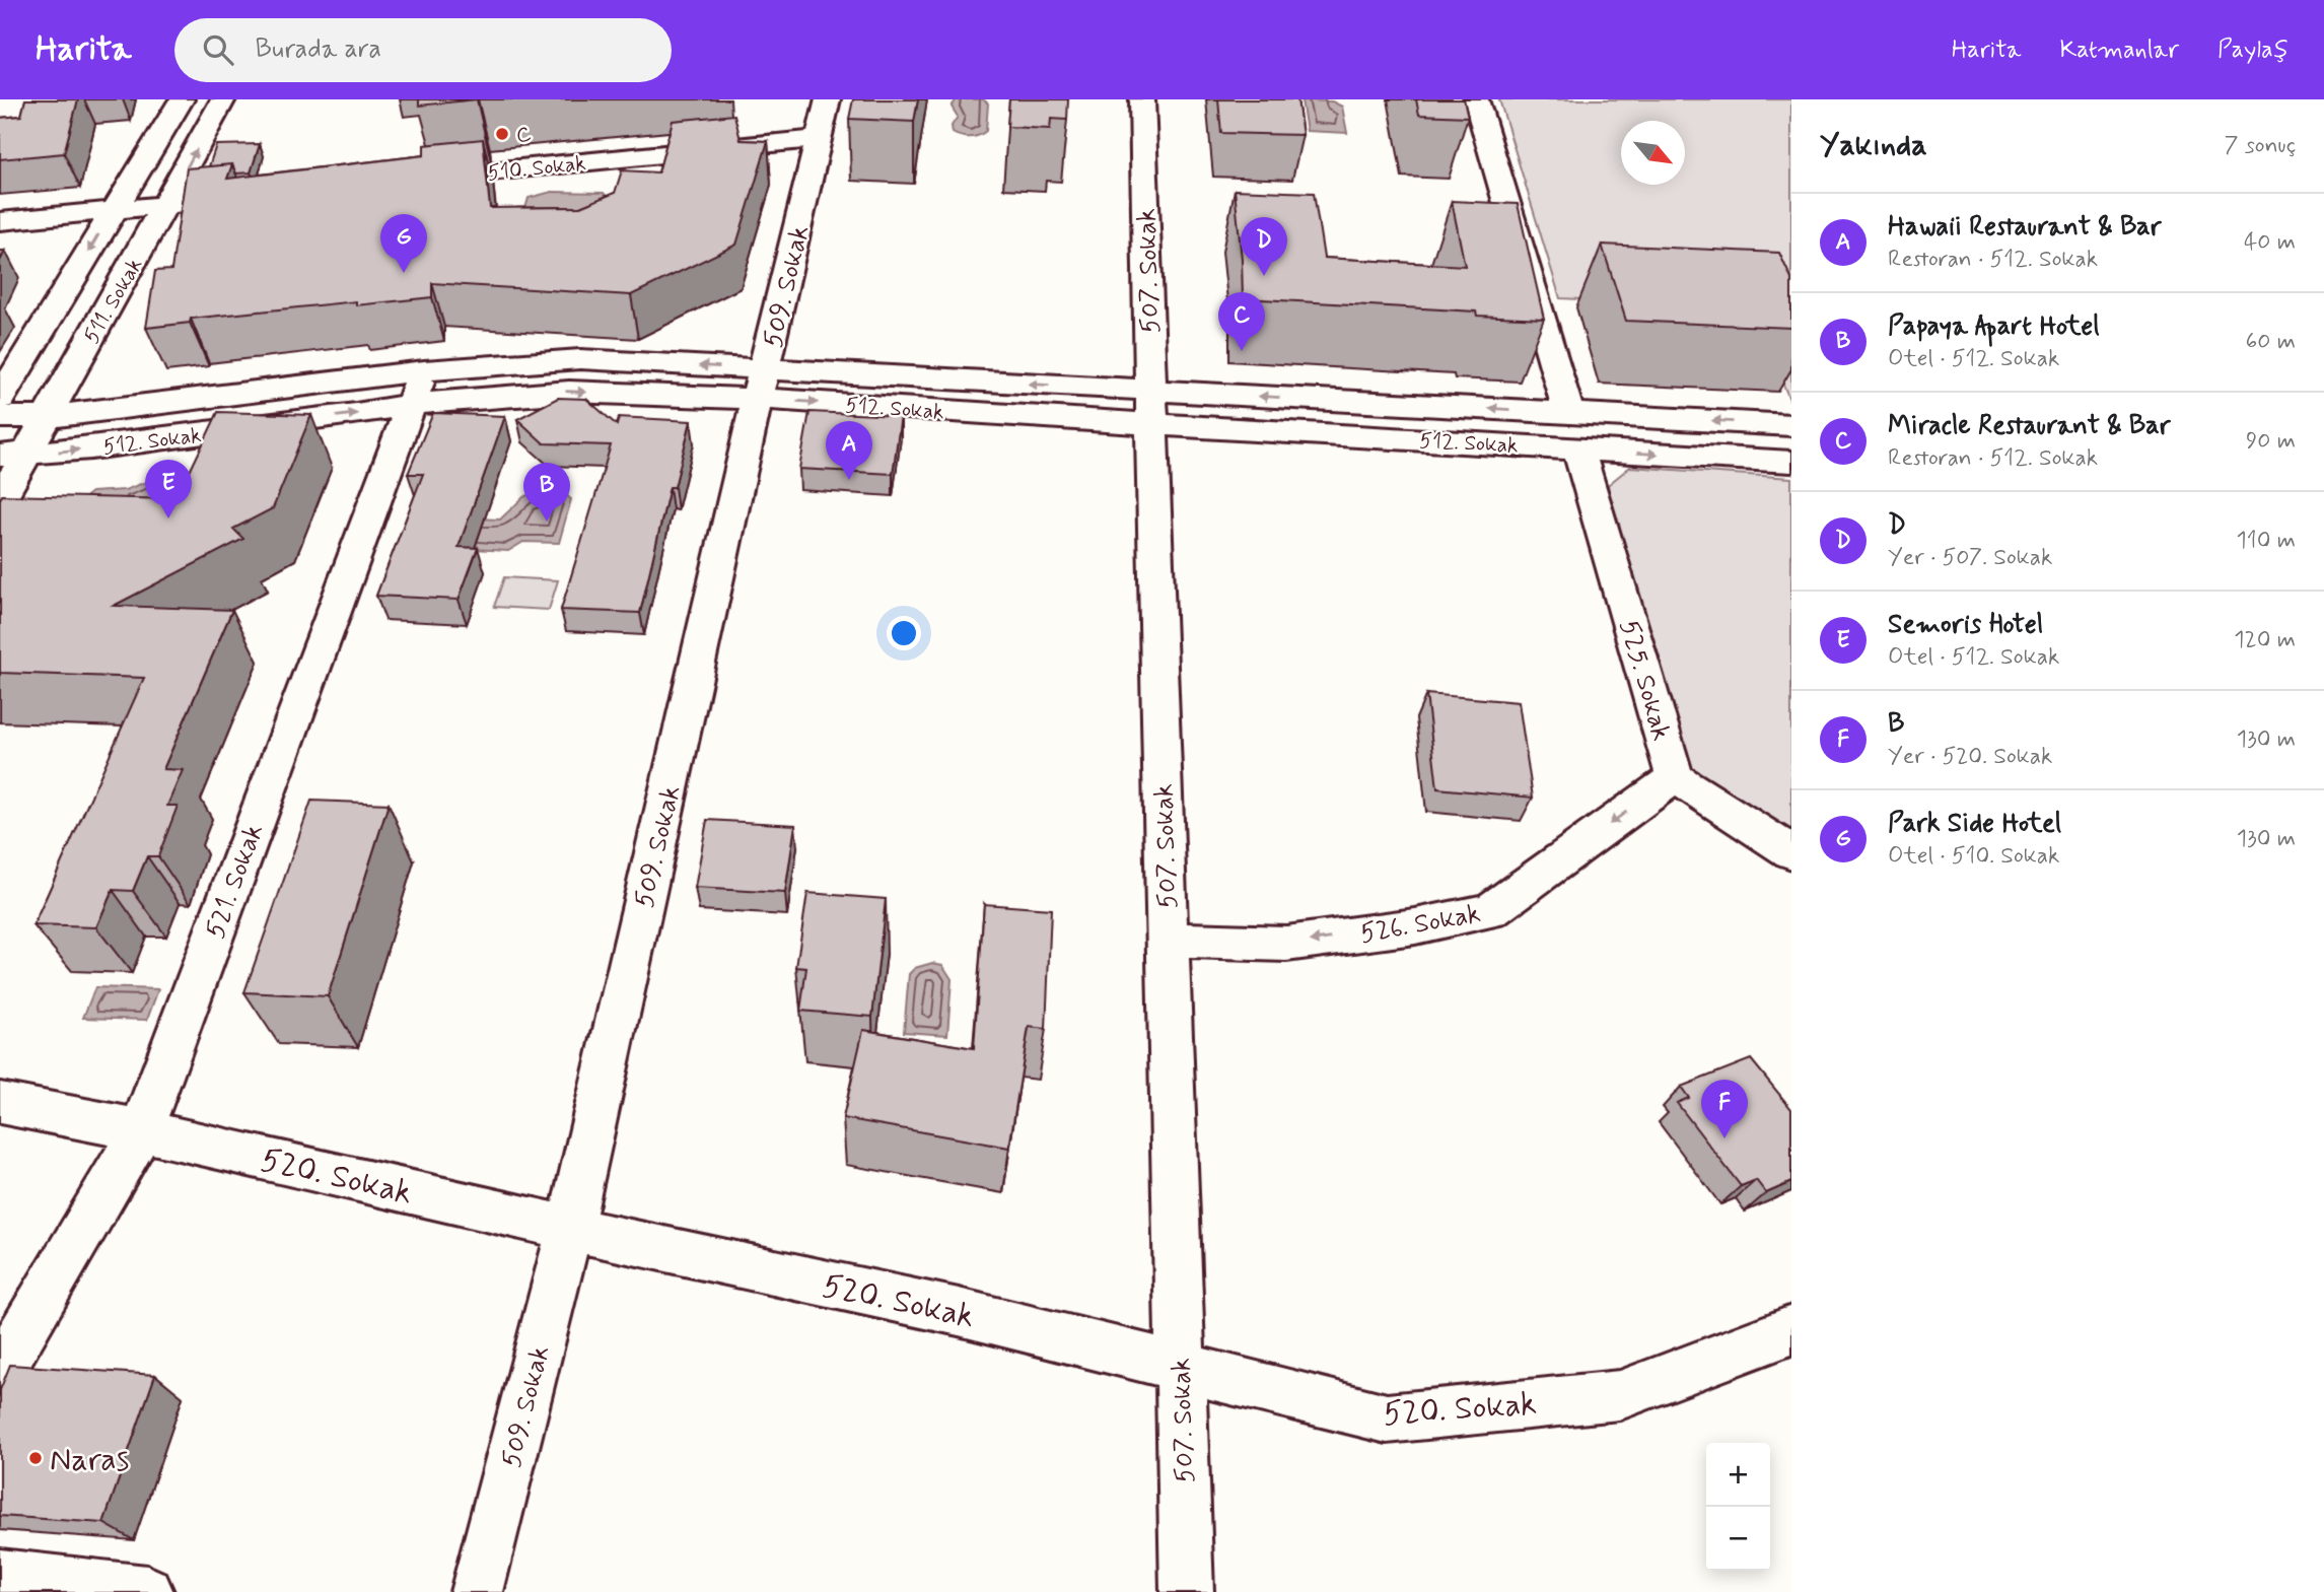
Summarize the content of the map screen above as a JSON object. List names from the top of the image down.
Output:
{
  "streets": {
    "street": [
      "510. Sokak",
      "507. Sokak",
      "509. Sokak",
      "511. Sokak",
      "512. Sokak",
      "525. Sokak",
      "521. Sokak",
      "526. Sokak",
      "520. Sokak"
    ]
  },
  "crossings": [
    ["510. Sokak", "509. Sokak"],
    ["507. Sokak", "512. Sokak"],
    ["507. Sokak", "526. Sokak"],
    ["507. Sokak", "520. Sokak"],
    ["509. Sokak", "512. Sokak"],
    ["509. Sokak", "520. Sokak"],
    ["511. Sokak", "512. Sokak"],
    ["512. Sokak", "525. Sokak"],
    ["512. Sokak", "521. Sokak"],
    ["525. Sokak", "526. Sokak"],
    ["521. Sokak", "520. Sokak"]
  ],
  "one_way": ["526. Sokak"],
  "places": ["C", "Naras"],
  "north": "bottom right",
  "page": {
    "header": "Harita",
    "search": "Burada ara",
    "nav": ["Harita", "Katmanlar", "Paylaş"],
    "heading": ["Yakında", "7 sonuç"],
    "list": [
      {
        "mark": "A",
        "name": "Hawaii Restaurant & Bar",
        "note": "Restoran · 512. Sokak",
        "value": "40 m"
      },
      {
        "mark": "B",
        "name": "Papaya Apart Hotel",
        "note": "Otel · 512. Sokak",
        "value": "60 m"
      },
      {
        "mark": "C",
        "name": "Miracle Restaurant & Bar",
        "note": "Restoran · 512. Sokak",
        "value": "90 m"
      },
      {
        "mark": "D",
        "name": "D",
        "note": "Yer · 507. Sokak",
        "value": "110 m"
      },
      {
        "mark": "E",
        "name": "Semoris Hotel",
        "note": "Otel · 512. Sokak",
        "value": "120 m"
      },
      {
        "mark": "F",
        "name": "B",
        "note": "Yer · 520. Sokak",
        "value": "130 m"
      },
      {
        "mark": "G",
        "name": "Park Side Hotel",
        "note": "Otel · 510. Sokak",
        "value": "130 m"
      }
    ],
    "pins": [
      "G",
      "D",
      "C",
      "A",
      "E",
      "B",
      "F"
    ],
    "map_buttons": ["+", "−"]
  }
}
